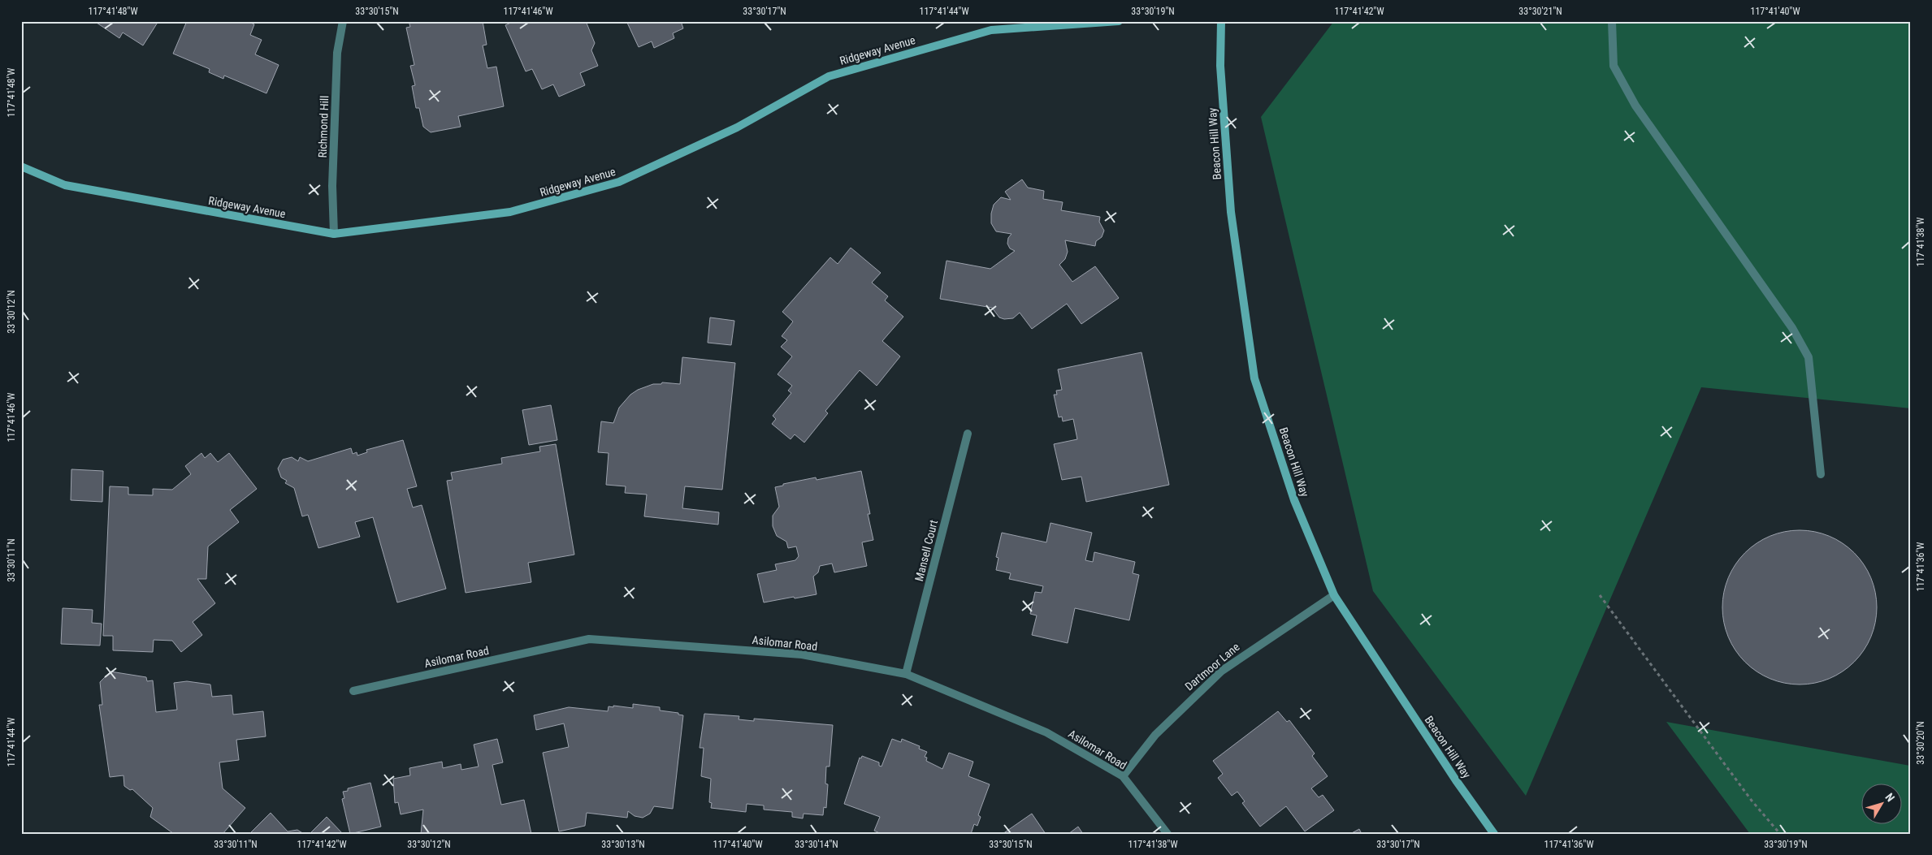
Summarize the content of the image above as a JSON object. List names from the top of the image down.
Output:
{
  "streets": {
    "street": [
      "Ridgeway Avenue",
      "Richmond Hill",
      "Beacon Hill Way",
      "Mansell Court",
      "Asilomar Road",
      "Dartmoor Lane"
    ]
  },
  "crossings": [
    ["Ridgeway Avenue", "Richmond Hill"],
    ["Beacon Hill Way", "Dartmoor Lane"],
    ["Mansell Court", "Asilomar Road"],
    ["Asilomar Road", "Dartmoor Lane"]
  ],
  "north": "top right",
  "coordinates": [
    "117°41'48\"W",
    "33°30'15\"N",
    "117°41'46\"W",
    "33°30'17\"N",
    "117°41'44\"W",
    "33°30'19\"N",
    "117°41'42\"W",
    "33°30'21\"N",
    "117°41'40\"W",
    "117°41'38\"W",
    "33°30'12\"N",
    "33°30'11\"N",
    "117°41'36\"W",
    "33°30'20\"N",
    "33°30'13\"N",
    "33°30'14\"N"
  ]
}
